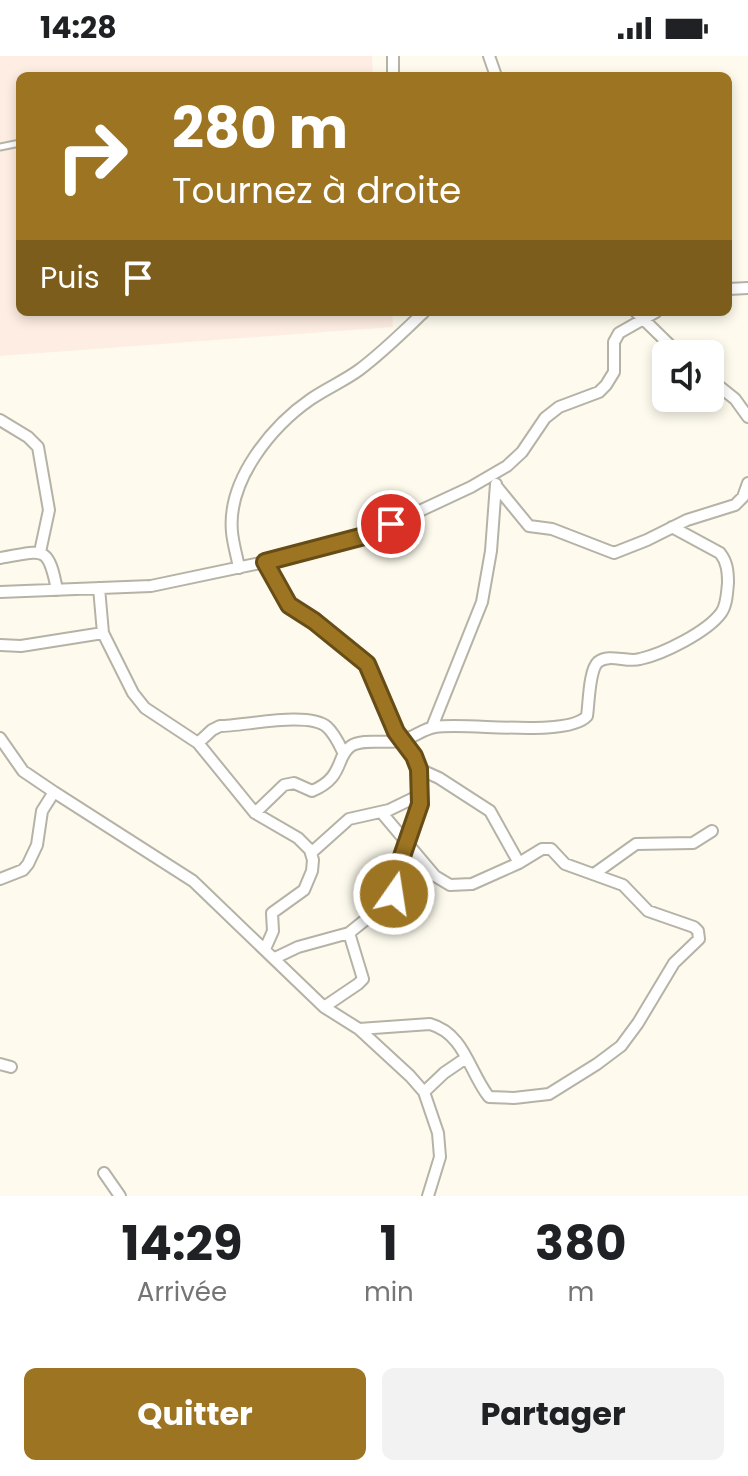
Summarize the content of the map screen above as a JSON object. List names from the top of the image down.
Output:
{
  "page": {
    "status": "14:28",
    "turn": ["280 m", "Tournez à droite"],
    "then": "Puis",
    "eta": [
      "14:29",
      "Arrivée",
      "1",
      "min",
      "380",
      "m"
    ],
    "buttons": ["Quitter", "Partager"]
  }
}
